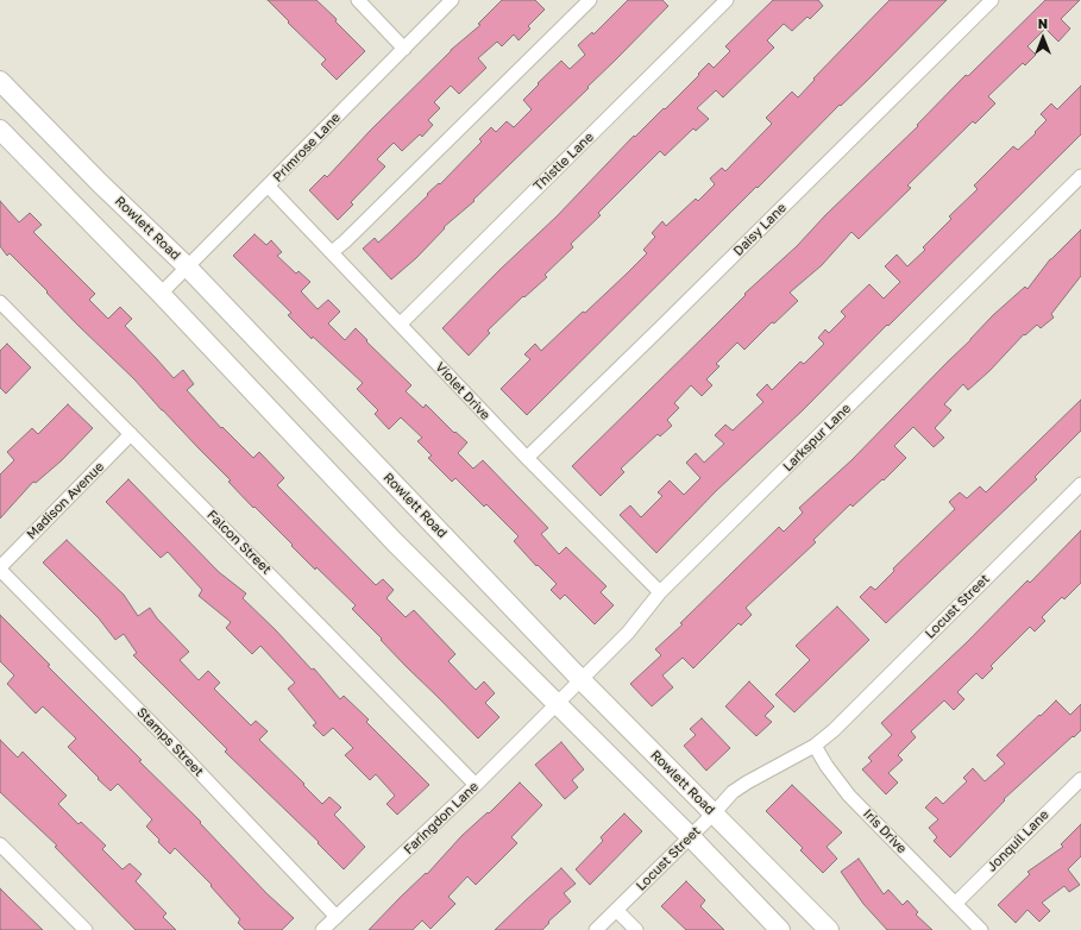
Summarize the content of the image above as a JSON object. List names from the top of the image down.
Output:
{
  "streets": {
    "main road": ["Rowlett Road"],
    "street": [
      "Primrose Lane",
      "Thistle Lane",
      "Daisy Lane",
      "Violet Drive",
      "Larkspur Lane",
      "Madison Avenue",
      "Falcon Street",
      "Locust Street",
      "Stamps Street",
      "Faringdon Lane",
      "Iris Drive",
      "Jonquil Lane"
    ]
  },
  "crossings": [
    ["Primrose Lane", "Rowlett Road"],
    ["Primrose Lane", "Violet Drive"],
    ["Thistle Lane", "Violet Drive"],
    ["Rowlett Road", "Larkspur Lane"],
    ["Rowlett Road", "Locust Street"],
    ["Daisy Lane", "Violet Drive"],
    ["Violet Drive", "Larkspur Lane"],
    ["Larkspur Lane", "Faringdon Lane"],
    ["Madison Avenue", "Falcon Street"],
    ["Madison Avenue", "Stamps Street"],
    ["Falcon Street", "Faringdon Lane"],
    ["Locust Street", "Iris Drive"],
    ["Stamps Street", "Faringdon Lane"],
    ["Iris Drive", "Jonquil Lane"]
  ],
  "north": "top"
}
